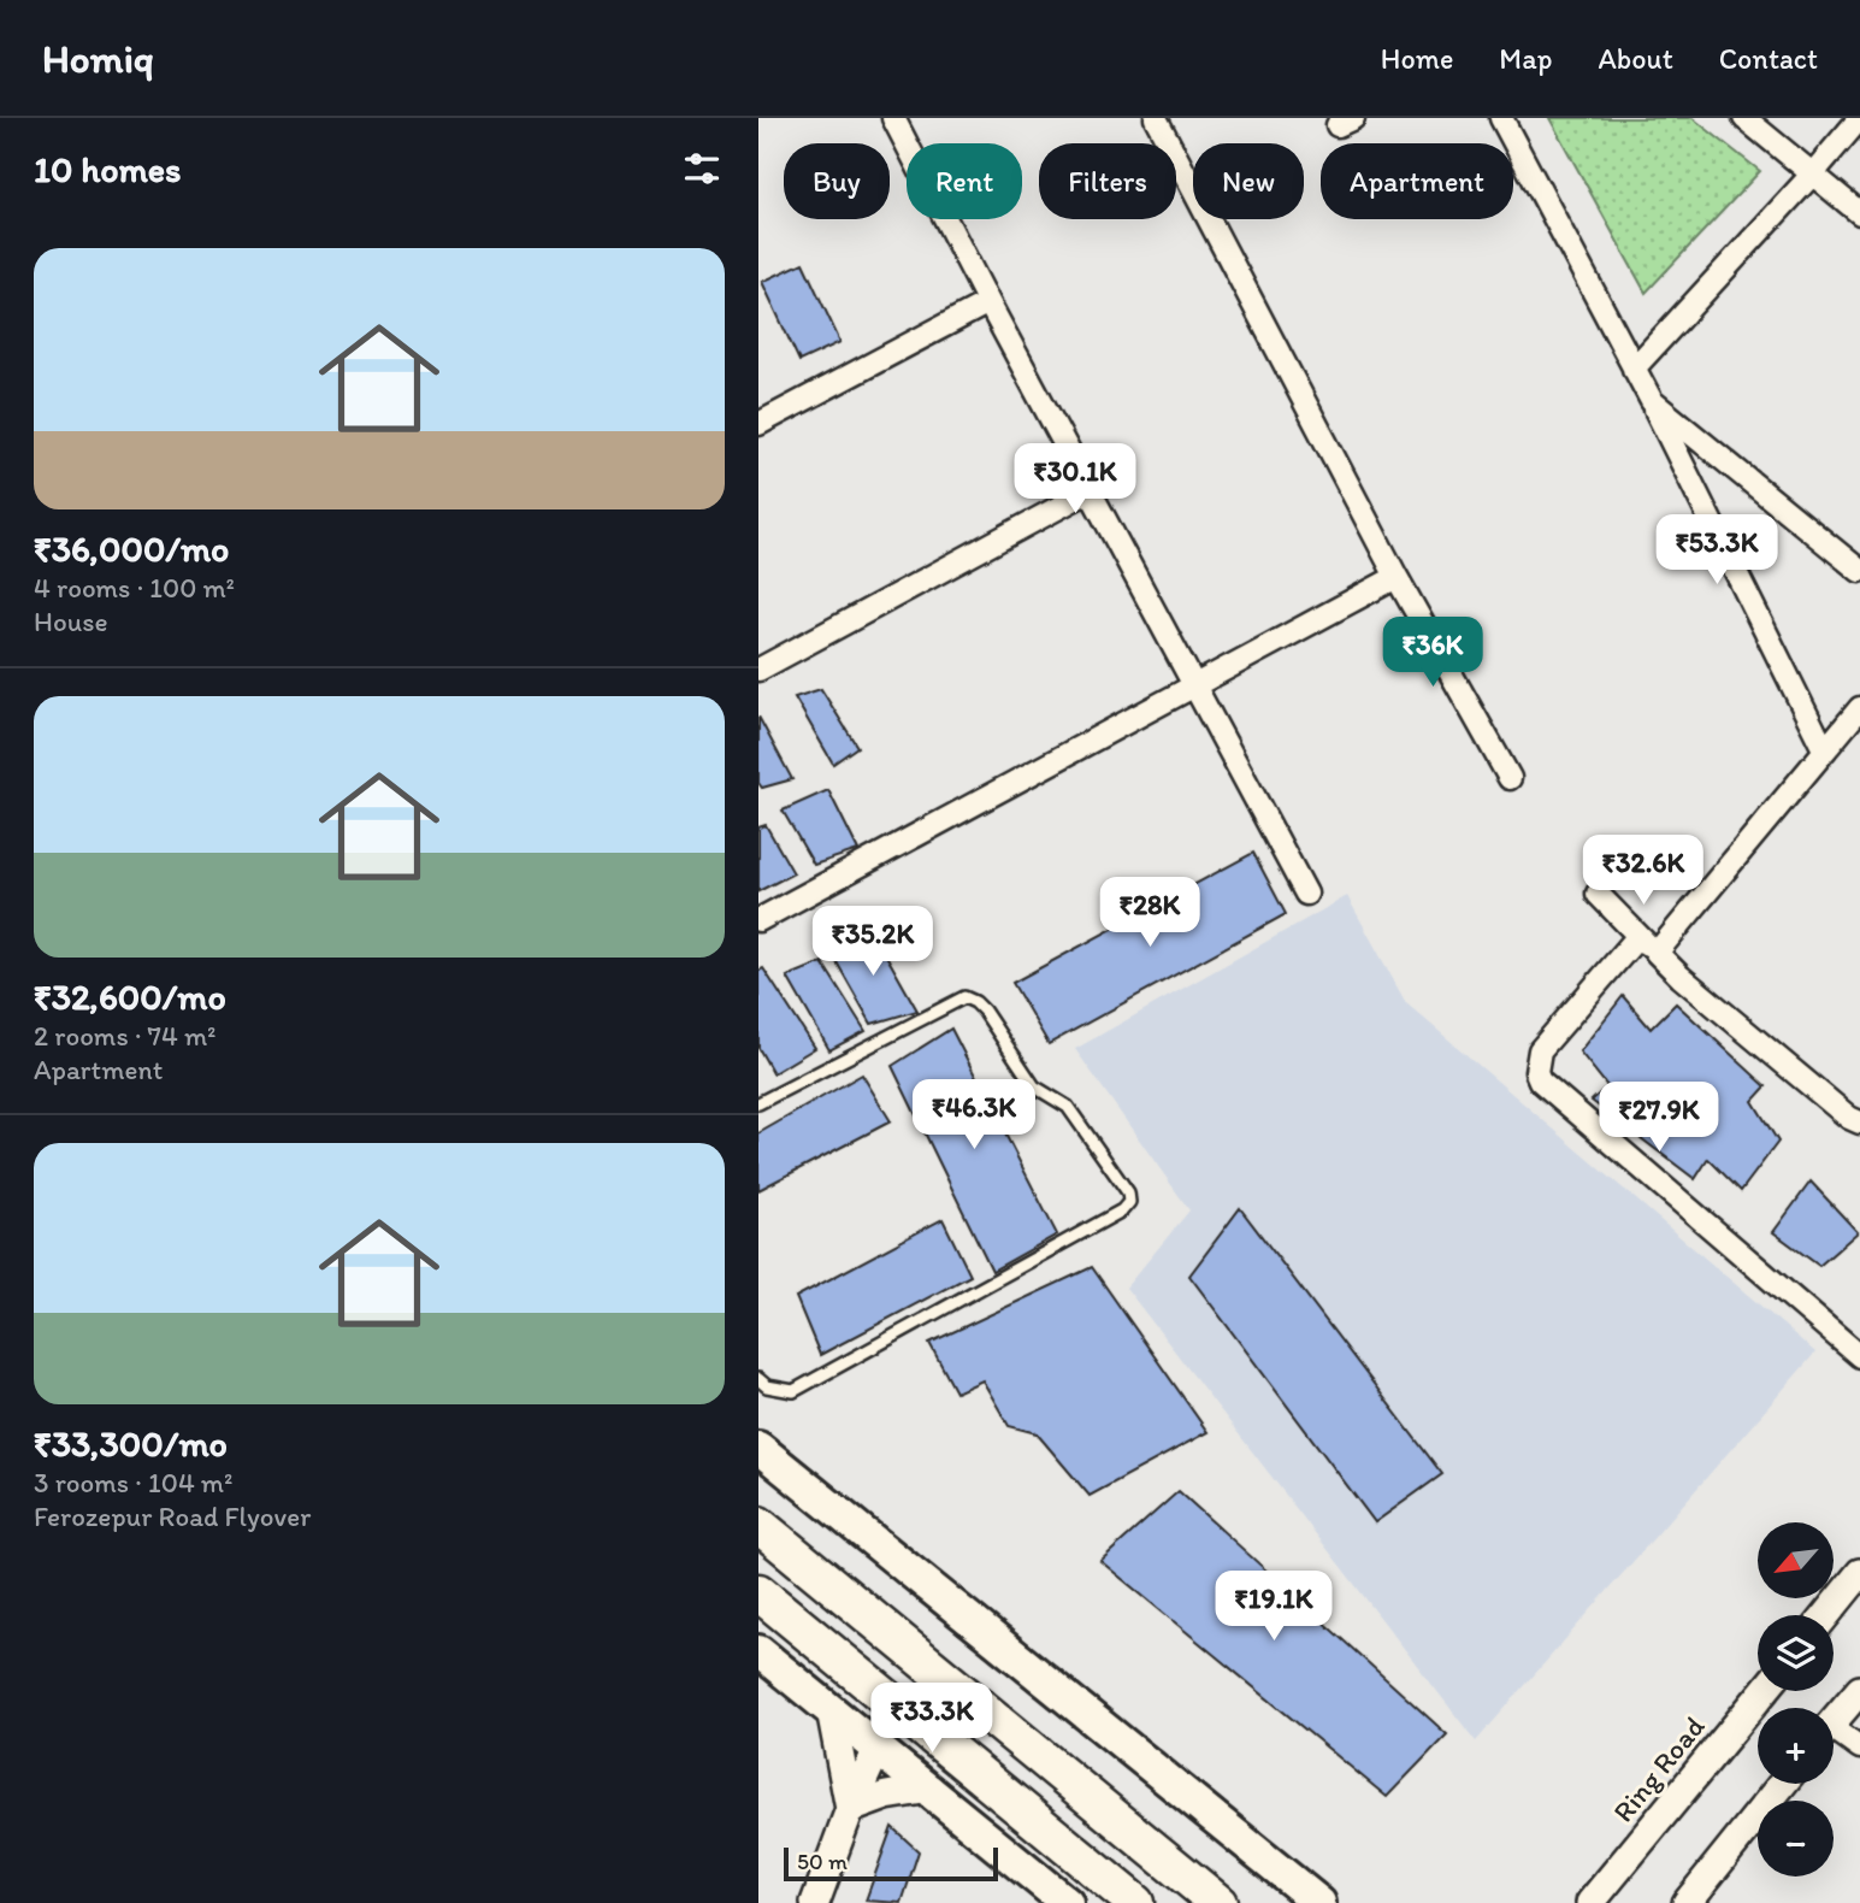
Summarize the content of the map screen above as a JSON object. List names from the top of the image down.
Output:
{
  "streets": {
    "street": ["Ring Road"]
  },
  "scale_bar": "50 m",
  "north": "bottom left",
  "page": {
    "header": "Homiq",
    "nav": [
      "Home",
      "Map",
      "About",
      "Contact"
    ],
    "heading": "10 homes",
    "chip": [
      "Buy",
      "Rent",
      "Filters",
      "New",
      "Apartment"
    ],
    "list": [
      {
        "name": "₹36,000/mo",
        "note": "4 rooms · 100 m² · House"
      },
      {
        "name": "₹32,600/mo",
        "note": "2 rooms · 74 m² · Apartment"
      },
      {
        "name": "₹33,300/mo",
        "note": "3 rooms · 104 m² · Ferozepur Road Flyover"
      }
    ],
    "price": [
      "₹30.1K",
      "₹53.3K",
      "₹36K",
      "₹32.6K",
      "₹28K",
      "₹35.2K",
      "₹46.3K",
      "₹27.9K",
      "₹19.1K",
      "₹33.3K"
    ],
    "map_buttons": ["+", "−"],
    "scale": "50 m"
  }
}
